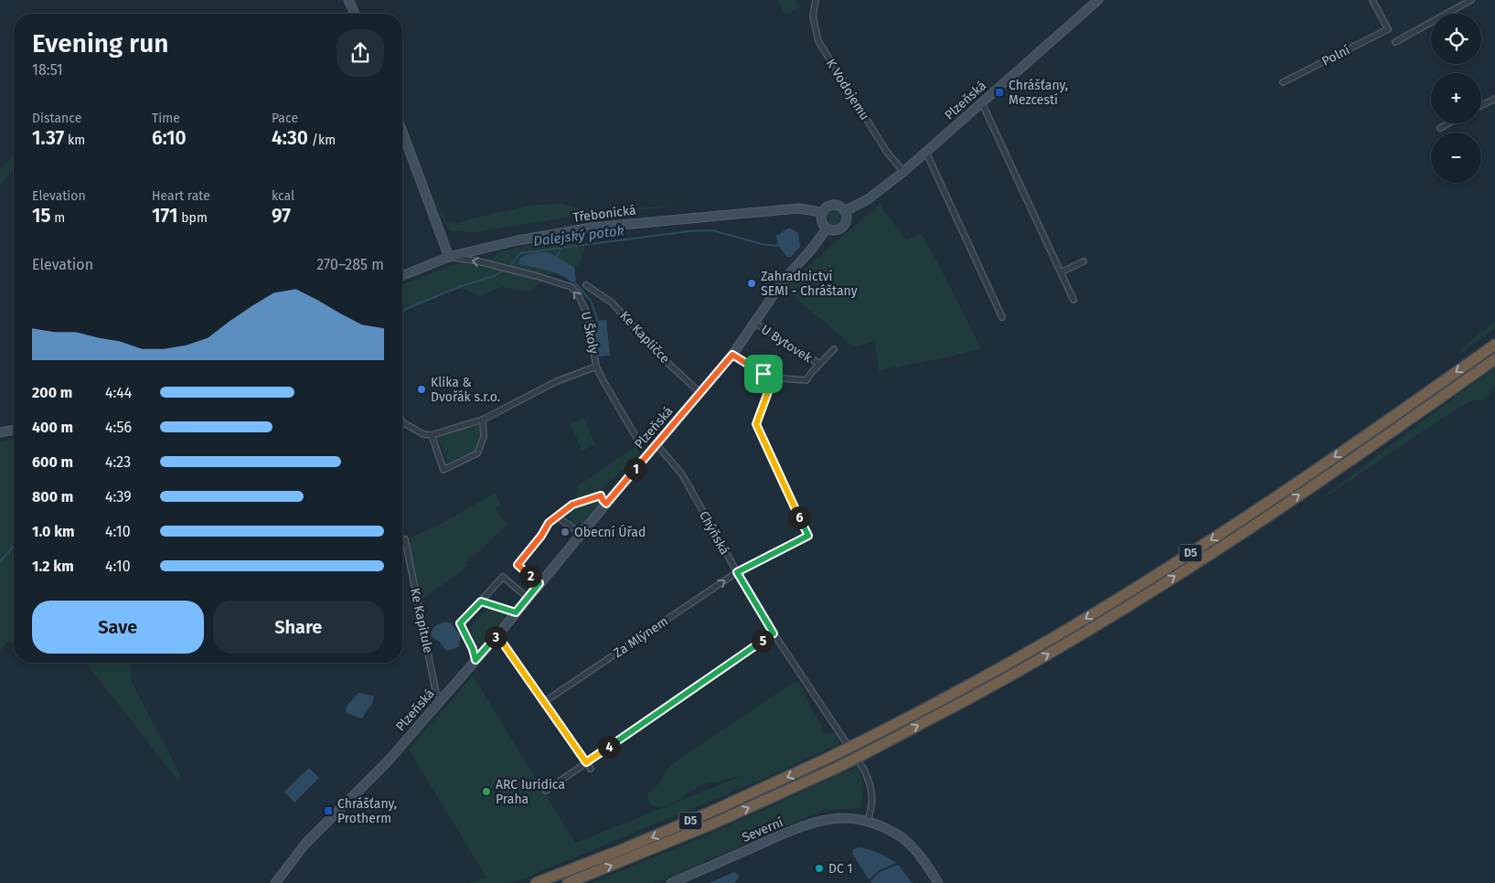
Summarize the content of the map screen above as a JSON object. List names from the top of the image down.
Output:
{
  "streets": {
    "highway": ["D5"],
    "main road": ["Plzeňská", "Třebonická", "Severní"],
    "street": [
      "Polní",
      "K Vodojemu",
      "U Školy",
      "Ke Kapličce",
      "U Bytovek",
      "Chýňská",
      "Ke Kapitule",
      "Za Mlýnem"
    ]
  },
  "crossings": [
    ["K Vodojemu", "Plzeňská"],
    ["Plzeňská", "Třebonická"],
    ["Plzeňská", "Ke Kapličce"],
    ["Plzeňská", "U Bytovek"],
    ["Plzeňská", "Chýňská"],
    ["Plzeňská", "Ke Kapitule"],
    ["Třebonická", "U Školy"],
    ["Chýňská", "Za Mlýnem"],
    ["Chýňská", "Severní"]
  ],
  "one_way": ["U Školy", "Za Mlýnem"],
  "water": ["Dalejský potok"],
  "places": {
    "transit": ["Chrášťany, Mezcestí", "Chrášťany, Protherm"],
    "other": [
      "Zahradnictví SEMI - Chráštany",
      "Klika & Dvořák s.r.o.",
      "Obecní Úřad",
      "ARC Iuridica Praha",
      "DC 1"
    ]
  },
  "page": {
    "map_buttons": ["+", "−"],
    "heading": ["Evening run", "18:51"],
    "stats": [
      ["Distance", "1.37 km"],
      ["Time", "6:10"],
      ["Pace", "4:30 /km"],
      ["Elevation", "15 m"],
      ["Heart rate", "171 bpm"],
      ["kcal", "97"]
    ],
    "chart": ["Elevation", "270–285 m"],
    "list": [
      {
        "name": "200 m",
        "note": "4:44"
      },
      {
        "name": "400 m",
        "note": "4:56"
      },
      {
        "name": "600 m",
        "note": "4:23"
      },
      {
        "name": "800 m",
        "note": "4:39"
      },
      {
        "name": "1.0 km",
        "note": "4:10"
      },
      {
        "name": "1.2 km",
        "note": "4:10"
      }
    ],
    "pins": [
      "1",
      "6",
      "2",
      "3",
      "5",
      "4"
    ],
    "buttons": ["Save", "Share"]
  }
}
